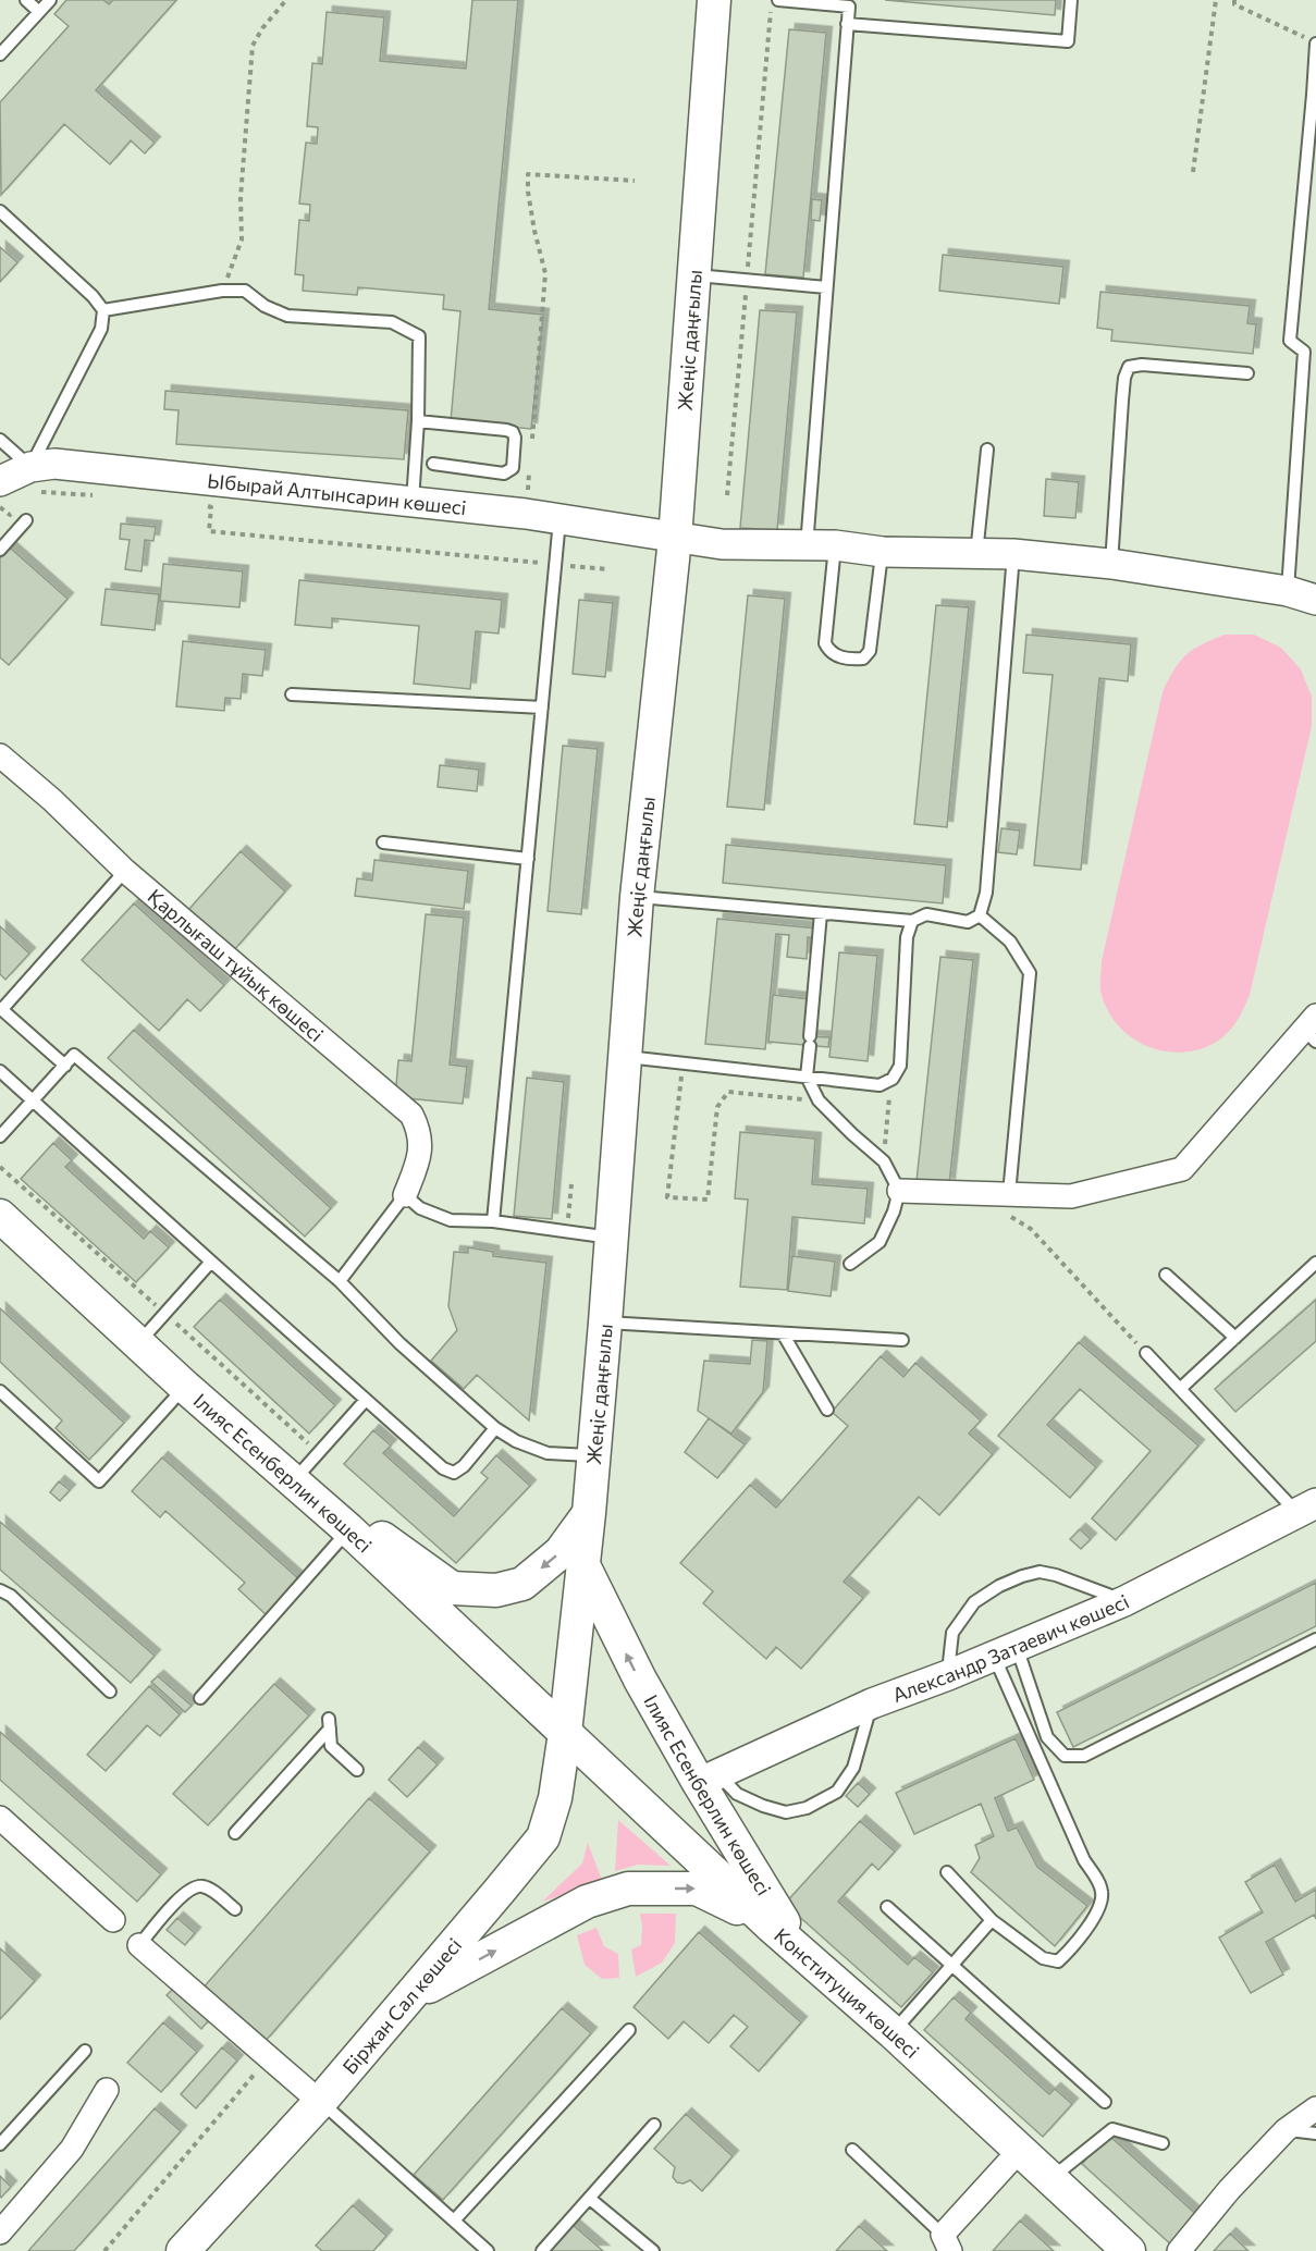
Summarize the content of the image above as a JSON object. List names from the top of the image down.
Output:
{
  "streets": {
    "main road": [
      "Жеңіс даңғылы",
      "Ілияс Есенберлин көшесі",
      "Конституция көшесі",
      "Біржан Сал көшесі"
    ],
    "street": ["Ыбырай Алтынсарин көшесі", "Қарлығаш тұйық көшесі", "Александр Затаевич көшесі"]
  },
  "crossings": [
    ["Жеңіс даңғылы", "Ыбырай Алтынсарин көшесі"],
    ["Жеңіс даңғылы", "Ілияс Есенберлин көшесі"],
    ["Жеңіс даңғылы", "Конституция көшесі"],
    ["Жеңіс даңғылы", "Біржан Сал көшесі"],
    ["Ілияс Есенберлин көшесі", "Александр Затаевич көшесі"],
    ["Ілияс Есенберлин көшесі", "Конституция көшесі"],
    ["Ілияс Есенберлин көшесі", "Біржан Сал көшесі"],
    ["Конституция көшесі", "Біржан Сал көшесі"]
  ]
}
